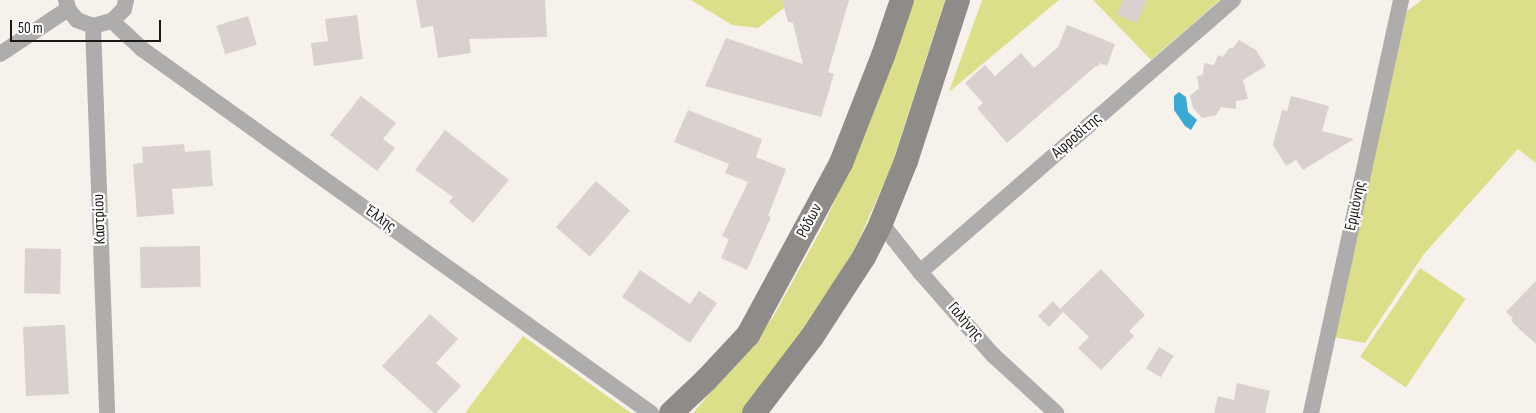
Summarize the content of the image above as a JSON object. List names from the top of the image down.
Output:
{
  "streets": {
    "street": [
      "Αφροδίτης",
      "Ερμιόνης",
      "Καστρίου",
      "Έλλης",
      "Ρόδων",
      "Γαλήνης"
    ]
  },
  "crossings": [
    ["Αφροδίτης", "Γαλήνης"]
  ],
  "scale_bar": "50 m"
}
